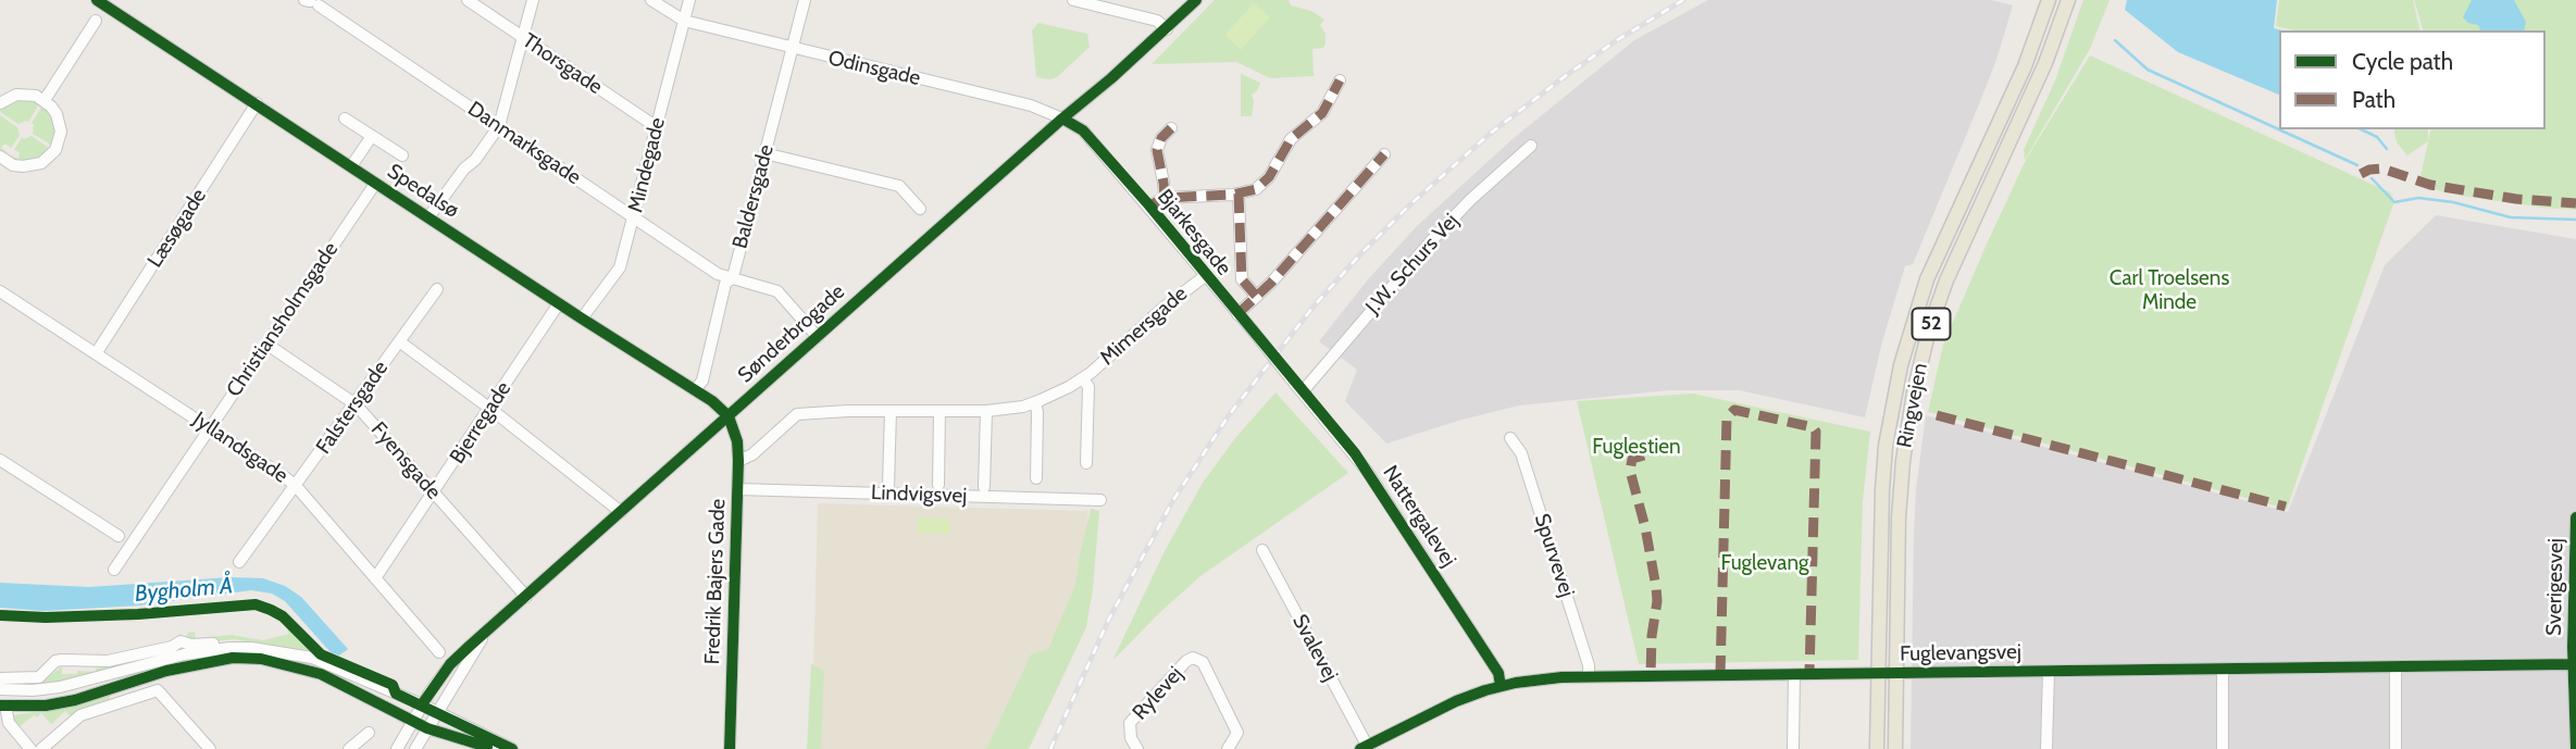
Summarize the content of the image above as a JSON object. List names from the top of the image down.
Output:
{
  "streets": {
    "main road": ["52", "Ringvejen"],
    "street": [
      "Thorsgade",
      "Odinsgade",
      "Danmarksgade",
      "Mindegade",
      "Spedalsø",
      "Baldersgade",
      "Læsøgade",
      "Bjarkesgade",
      "J.W. Schurs Vej",
      "Christiansholmsgade",
      "Mimersgade",
      "Sønderbrogade",
      "Falstersgade",
      "Bjerregade",
      "Jyllandsgade",
      "Fyensgade",
      "Lindvigsvej",
      "Nattergalevej",
      "Spurvevej",
      "Fredrik Bajers Gade",
      "Sverigesvej",
      "Svalevej",
      "Fuglevangsvej",
      "Rylevej"
    ]
  },
  "crossings": [
    ["Thorsgade", "Mindegade"],
    ["Odinsgade", "Mindegade"],
    ["Odinsgade", "Baldersgade"],
    ["Odinsgade", "Bjarkesgade"],
    ["Odinsgade", "Sønderbrogade"],
    ["Danmarksgade", "Mindegade"],
    ["Danmarksgade", "Baldersgade"],
    ["Danmarksgade", "Sønderbrogade"],
    ["Mindegade", "Spedalsø"],
    ["Spedalsø", "Baldersgade"],
    ["Spedalsø", "Læsøgade"],
    ["Spedalsø", "Christiansholmsgade"],
    ["Spedalsø", "Sønderbrogade"],
    ["Spedalsø", "Bjerregade"],
    ["Spedalsø", "Fredrik Bajers Gade"],
    ["Læsøgade", "Jyllandsgade"],
    ["Bjarkesgade", "Mimersgade"],
    ["Bjarkesgade", "Sønderbrogade"],
    ["Bjarkesgade", "Nattergalevej"],
    ["J.W. Schurs Vej", "Nattergalevej"],
    ["Christiansholmsgade", "Jyllandsgade"],
    ["Christiansholmsgade", "Fyensgade"],
    ["Mimersgade", "Fredrik Bajers Gade"],
    ["Sønderbrogade", "Fyensgade"],
    ["Sønderbrogade", "Fredrik Bajers Gade"],
    ["Ringvejen", "Fuglevangsvej"],
    ["Falstersgade", "Jyllandsgade"],
    ["Falstersgade", "Fyensgade"],
    ["Bjerregade", "Jyllandsgade"],
    ["Bjerregade", "Fyensgade"],
    ["Lindvigsvej", "Fredrik Bajers Gade"],
    ["Nattergalevej", "Fuglevangsvej"],
    ["Spurvevej", "Fuglevangsvej"],
    ["Sverigesvej", "Fuglevangsvej"],
    ["Svalevej", "Fuglevangsvej"]
  ],
  "water": ["Bygholm Å"],
  "parks": ["Carl Troelsens Minde", "Fuglestien", "Fuglevang"],
  "legend": ["Cycle path", "Path"]
}
